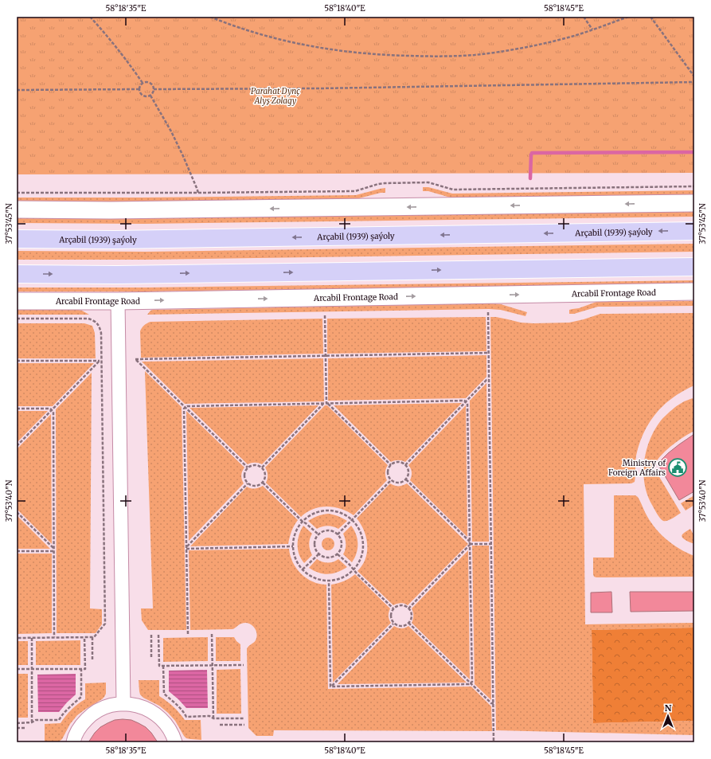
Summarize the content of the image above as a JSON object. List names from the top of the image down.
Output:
{
  "streets": {
    "main road": ["Arçabil (1939) şaýoly"],
    "street": ["Arcabil Frontage Road"]
  },
  "parks": ["Parahat Dynç Alyş Zolagy"],
  "places": {
    "public building": ["Ministry of Foreign Affairs"]
  },
  "north": "top",
  "coordinates": [
    "58°18'35\"E",
    "58°18'40\"E",
    "58°18'45\"E",
    "37°53'45\"N",
    "37°53'40\"N"
  ]
}
